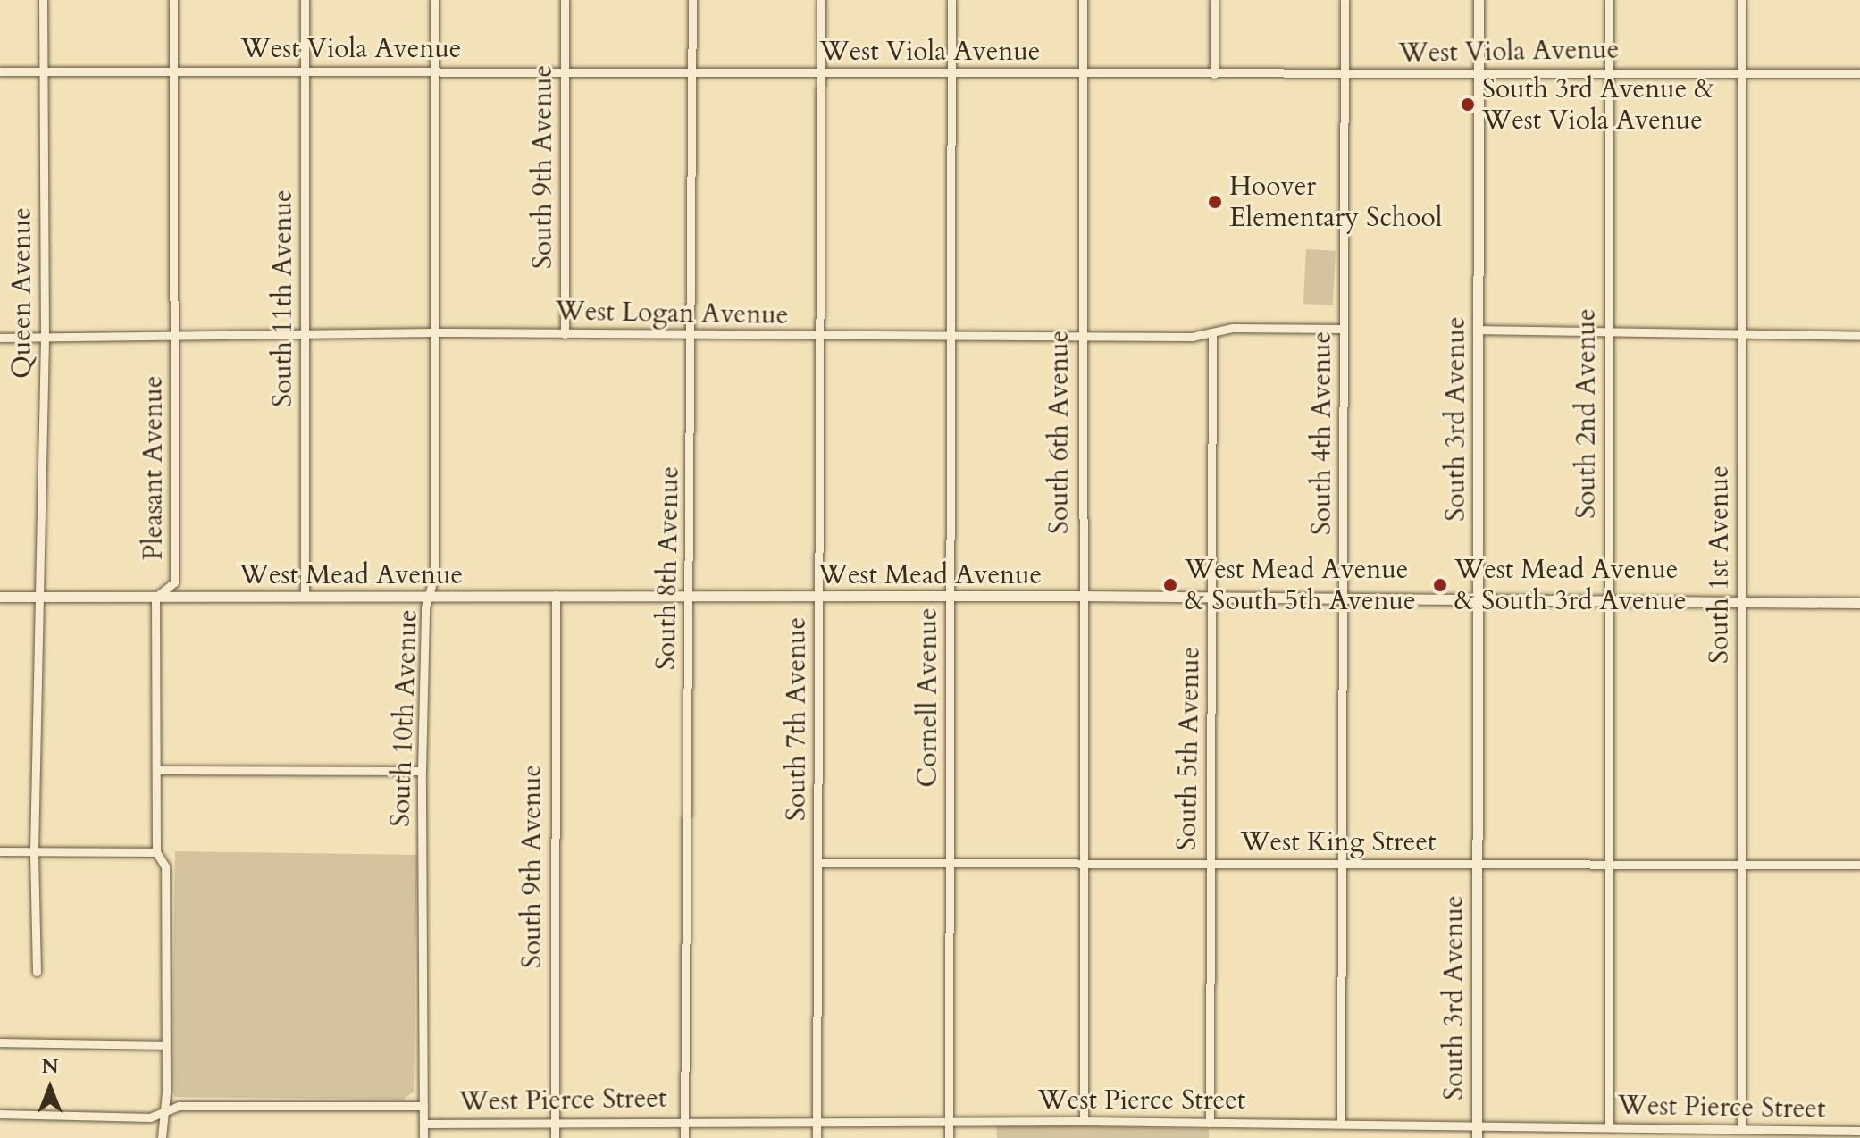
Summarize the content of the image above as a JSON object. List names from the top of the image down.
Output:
{
  "streets": {
    "street": [
      "West Viola Avenue",
      "South 9th Avenue",
      "Queen Avenue",
      "South 11th Avenue",
      "West Logan Avenue",
      "South 2nd Avenue",
      "South 3rd Avenue",
      "South 6th Avenue",
      "South 4th Avenue",
      "Pleasant Avenue",
      "South 1st Avenue",
      "South 8th Avenue",
      "West Mead Avenue",
      "Cornell Avenue",
      "South 10th Avenue",
      "South 7th Avenue",
      "South 5th Avenue",
      "West King Street",
      "West Pierce Street"
    ]
  },
  "crossings": [
    ["West Viola Avenue", "South 9th Avenue"],
    ["West Viola Avenue", "Queen Avenue"],
    ["West Viola Avenue", "South 11th Avenue"],
    ["West Viola Avenue", "South 2nd Avenue"],
    ["West Viola Avenue", "South 3rd Avenue"],
    ["West Viola Avenue", "South 6th Avenue"],
    ["West Viola Avenue", "South 4th Avenue"],
    ["West Viola Avenue", "Pleasant Avenue"],
    ["West Viola Avenue", "South 1st Avenue"],
    ["West Viola Avenue", "South 8th Avenue"],
    ["West Viola Avenue", "Cornell Avenue"],
    ["West Viola Avenue", "South 10th Avenue"],
    ["West Viola Avenue", "South 7th Avenue"],
    ["South 9th Avenue", "West Logan Avenue"],
    ["South 9th Avenue", "West Mead Avenue"],
    ["South 9th Avenue", "West Pierce Street"],
    ["Queen Avenue", "West Logan Avenue"],
    ["Queen Avenue", "West Mead Avenue"],
    ["South 11th Avenue", "West Logan Avenue"],
    ["South 11th Avenue", "West Mead Avenue"],
    ["West Logan Avenue", "South 6th Avenue"],
    ["West Logan Avenue", "South 4th Avenue"],
    ["West Logan Avenue", "Pleasant Avenue"],
    ["West Logan Avenue", "South 8th Avenue"],
    ["West Logan Avenue", "Cornell Avenue"],
    ["West Logan Avenue", "South 10th Avenue"],
    ["West Logan Avenue", "South 7th Avenue"],
    ["West Logan Avenue", "South 5th Avenue"],
    ["South 2nd Avenue", "West Mead Avenue"],
    ["South 2nd Avenue", "West King Street"],
    ["South 2nd Avenue", "West Pierce Street"],
    ["South 3rd Avenue", "West Mead Avenue"],
    ["South 3rd Avenue", "West King Street"],
    ["South 3rd Avenue", "West Pierce Street"],
    ["South 6th Avenue", "West Mead Avenue"],
    ["South 6th Avenue", "West King Street"],
    ["South 6th Avenue", "West Pierce Street"],
    ["South 4th Avenue", "West Mead Avenue"],
    ["South 4th Avenue", "West King Street"],
    ["South 4th Avenue", "West Pierce Street"],
    ["Pleasant Avenue", "West Mead Avenue"],
    ["Pleasant Avenue", "West Pierce Street"],
    ["South 1st Avenue", "West Mead Avenue"],
    ["South 1st Avenue", "West King Street"],
    ["South 1st Avenue", "West Pierce Street"],
    ["South 8th Avenue", "West Mead Avenue"],
    ["South 8th Avenue", "West Pierce Street"],
    ["West Mead Avenue", "Cornell Avenue"],
    ["West Mead Avenue", "South 10th Avenue"],
    ["West Mead Avenue", "South 7th Avenue"],
    ["West Mead Avenue", "South 5th Avenue"],
    ["Cornell Avenue", "West King Street"],
    ["Cornell Avenue", "West Pierce Street"],
    ["South 10th Avenue", "West Pierce Street"],
    ["South 7th Avenue", "West King Street"],
    ["South 7th Avenue", "West Pierce Street"],
    ["South 5th Avenue", "West King Street"],
    ["South 5th Avenue", "West Pierce Street"]
  ],
  "places": [
    "South 3rd Avenue & West Viola Avenue",
    "Hoover Elementary School",
    "West Mead Avenue & South 5th Avenue",
    "West Mead Avenue & South 3rd Avenue"
  ],
  "north": "top"
}
